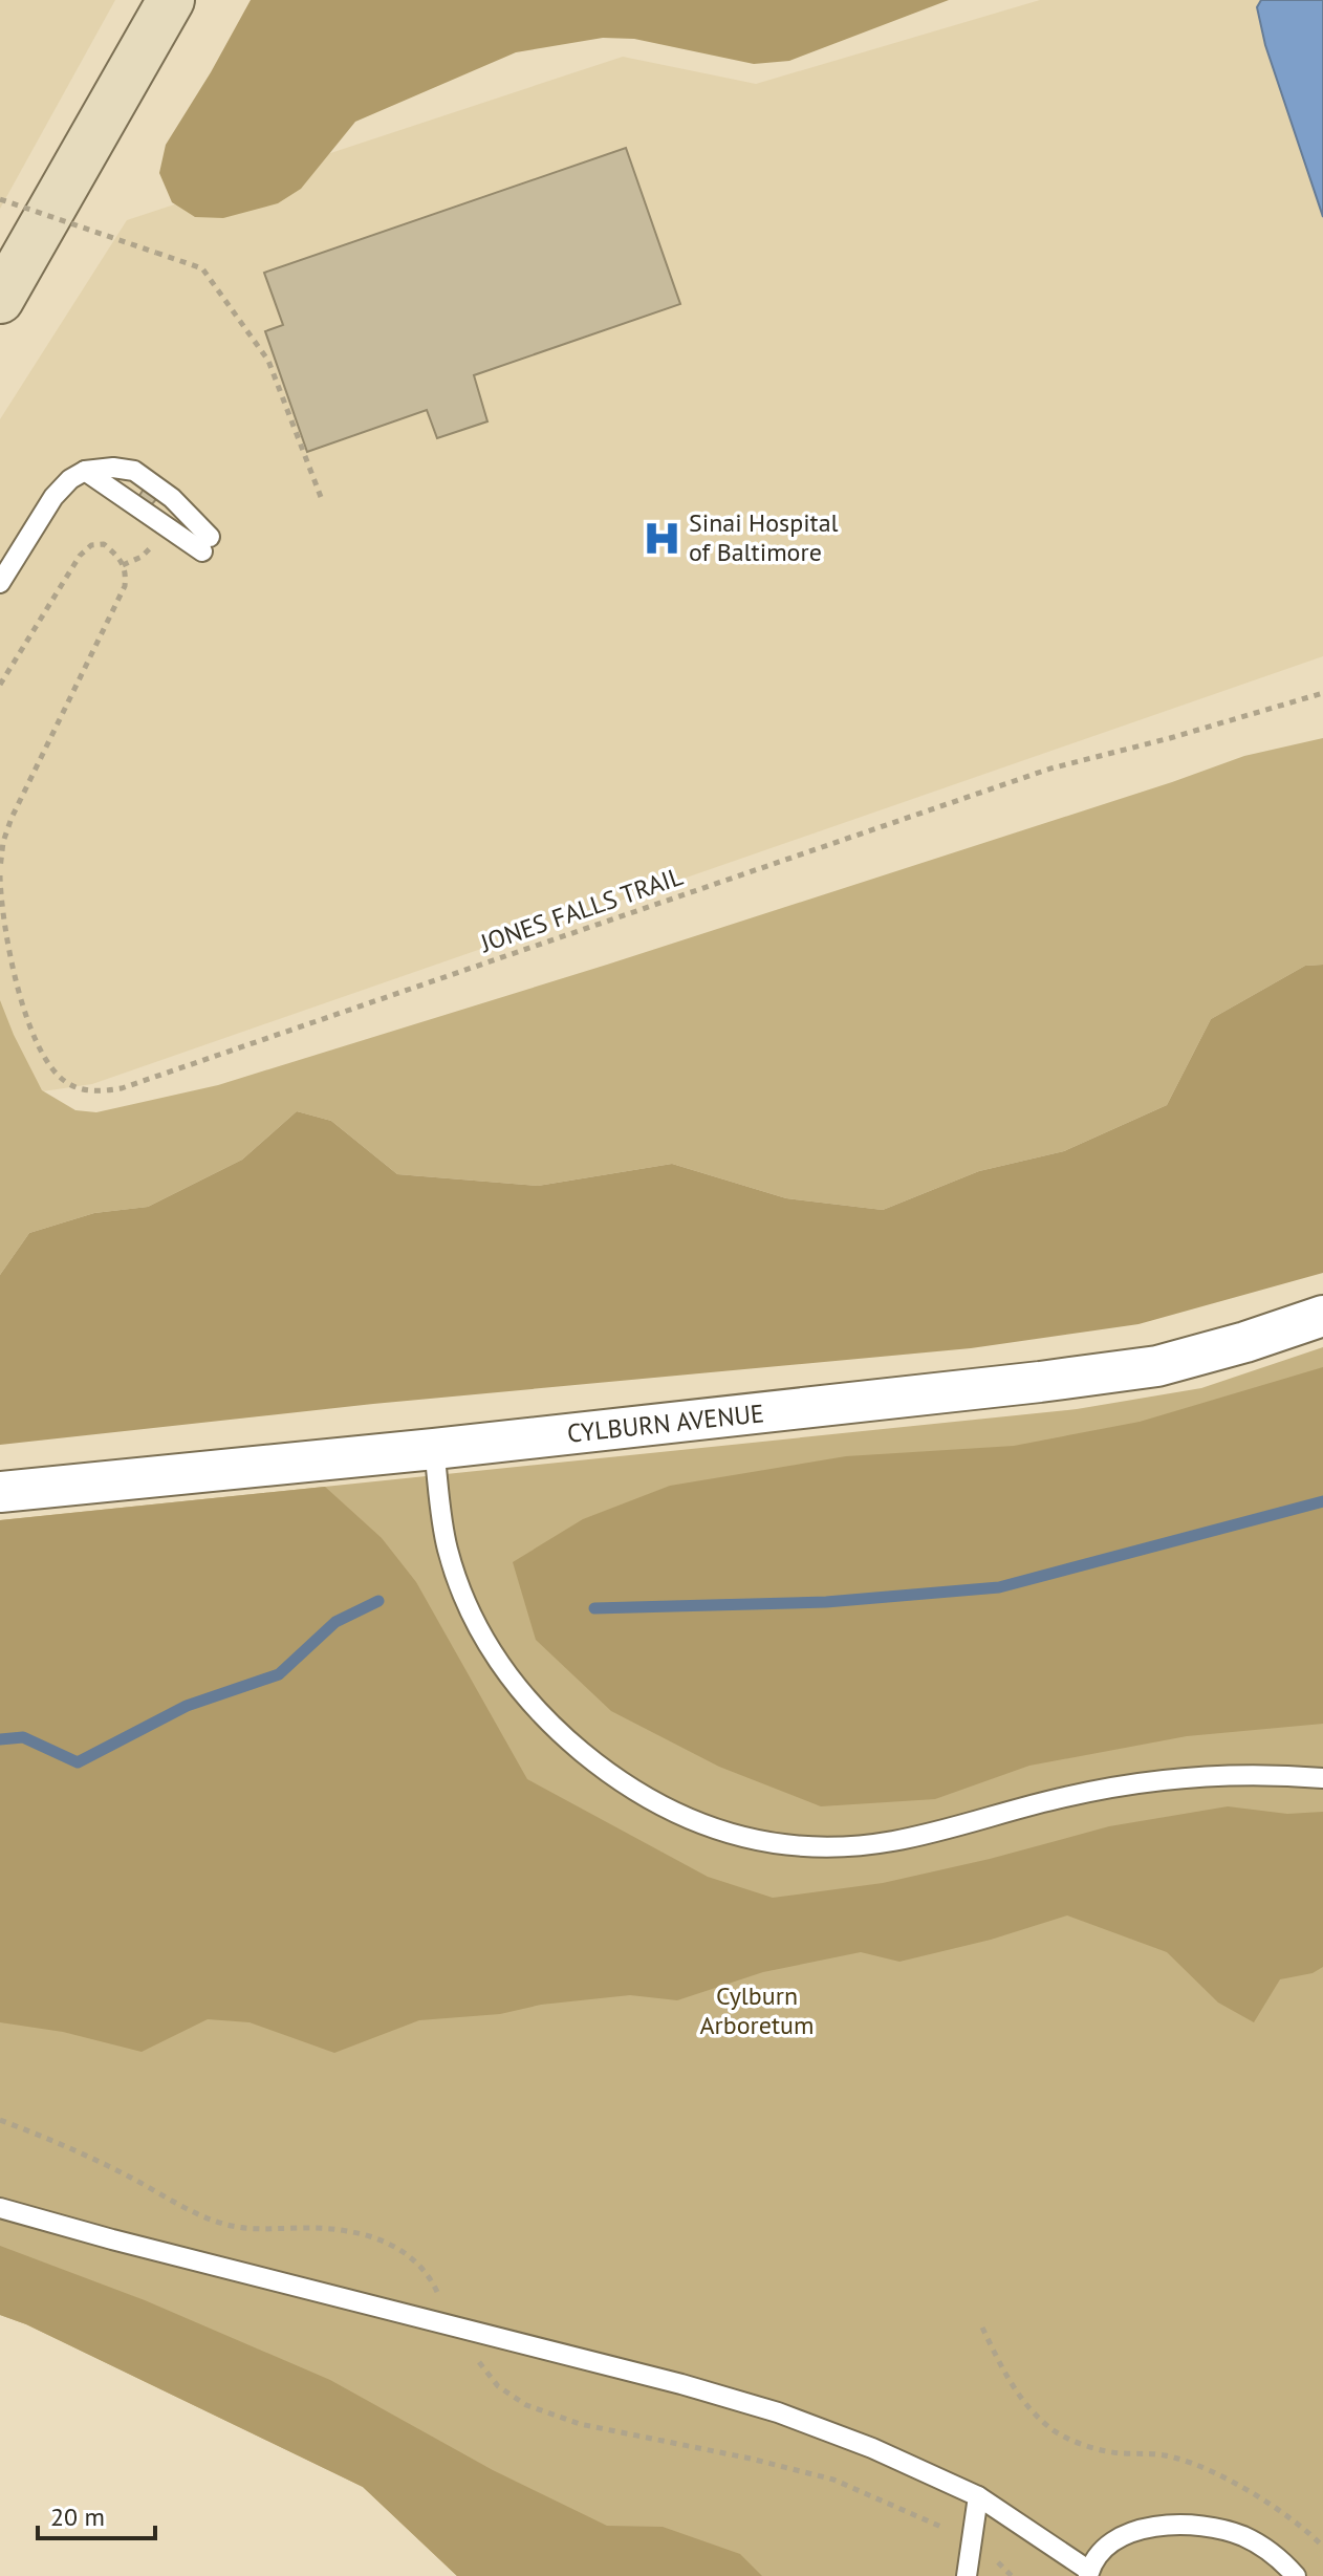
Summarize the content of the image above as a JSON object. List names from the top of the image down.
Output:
{
  "streets": {
    "street": ["CYLBURN AVENUE"],
    "path": ["JONES FALLS TRAIL"]
  },
  "parks": ["Cylburn Arboretum"],
  "places": {
    "hospital": ["Sinai Hospital of Baltimore"]
  },
  "scale_bar": "20 m"
}
